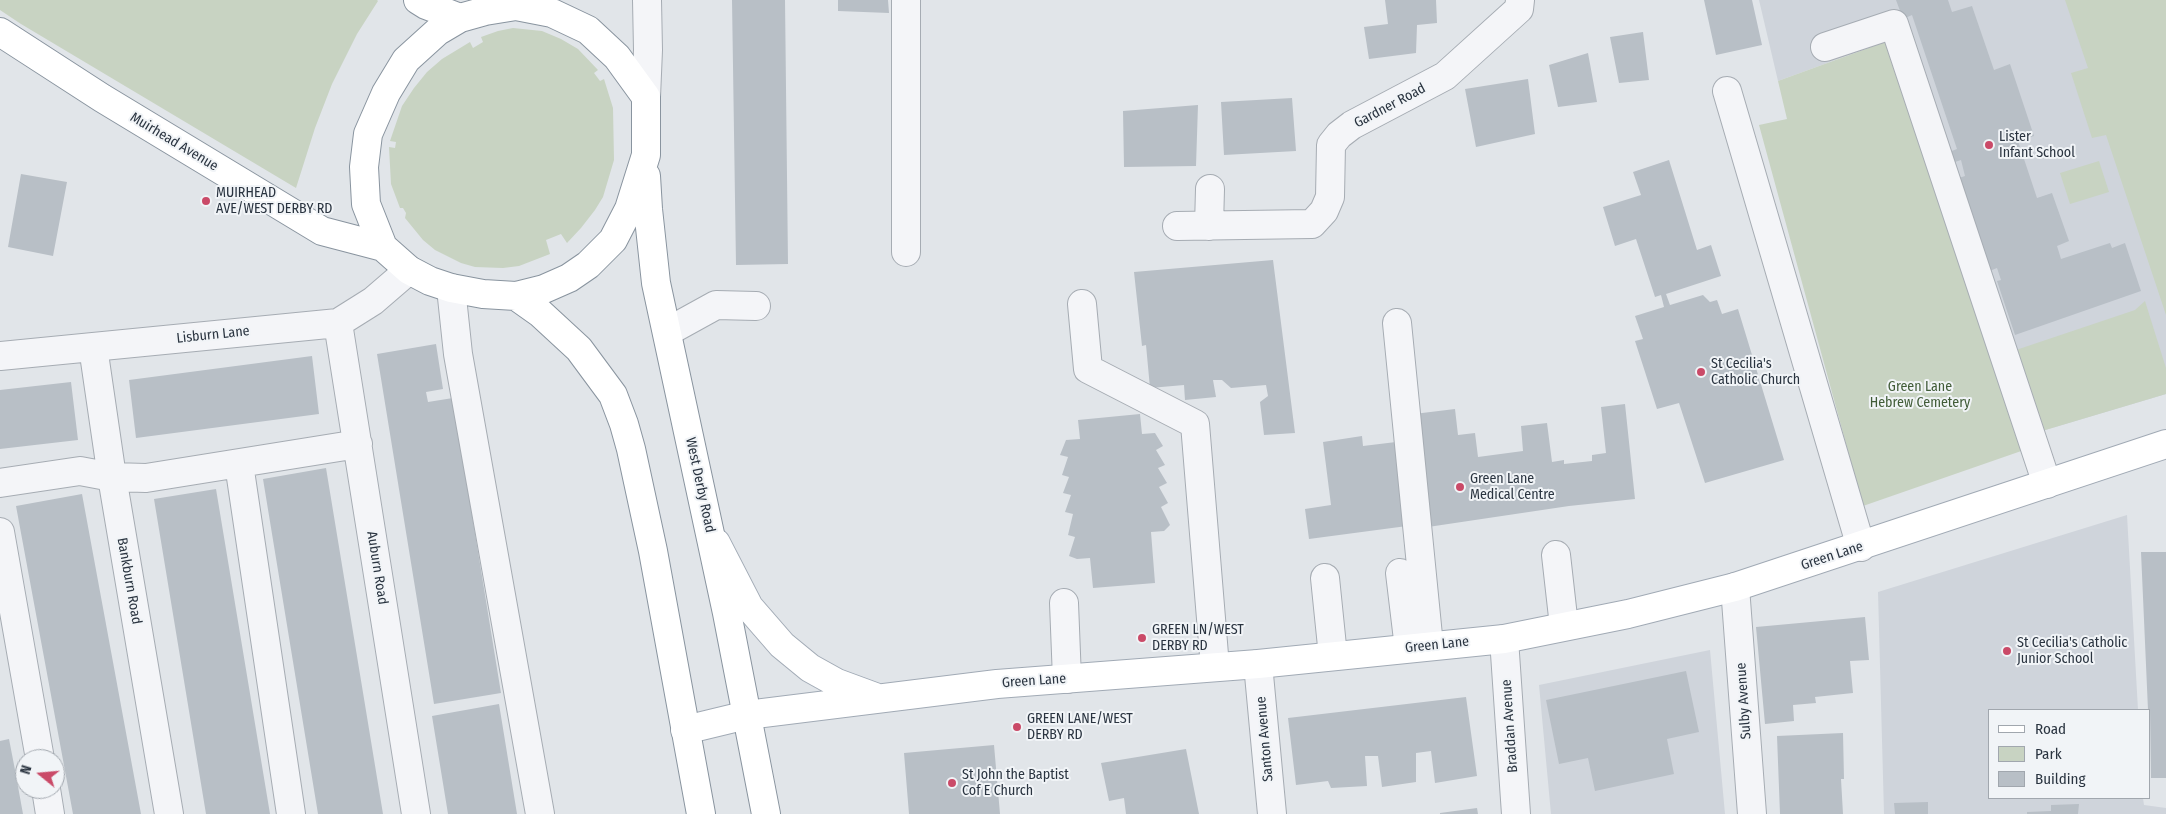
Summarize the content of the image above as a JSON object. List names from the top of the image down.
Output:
{
  "streets": {
    "main road": ["Muirhead Avenue", "West Derby Road", "Green Lane"],
    "street": [
      "Gardner Road",
      "Lisburn Lane",
      "Auburn Road",
      "Bankburn Road",
      "Sulby Avenue",
      "Braddan Avenue",
      "Santon Avenue"
    ]
  },
  "crossings": [
    ["Lisburn Lane", "Auburn Road"],
    ["Lisburn Lane", "Bankburn Road"],
    ["West Derby Road", "Green Lane"],
    ["Green Lane", "Sulby Avenue"],
    ["Green Lane", "Braddan Avenue"],
    ["Green Lane", "Santon Avenue"]
  ],
  "parks": ["Green Lane Hebrew Cemetery"],
  "places": [
    "Lister Infant School",
    "MUIRHEAD AVE/WEST DERBY RD",
    "St Cecilia's Catholic Church",
    "Green Lane Medical Centre",
    "GREEN LN/WEST DERBY RD",
    "St Cecilia's Catholic Junior School",
    "GREEN LANE/WEST DERBY RD",
    "St John the Baptist Cof E Church"
  ],
  "legend": ["Road", "Park", "Building"],
  "north": "left"
}
